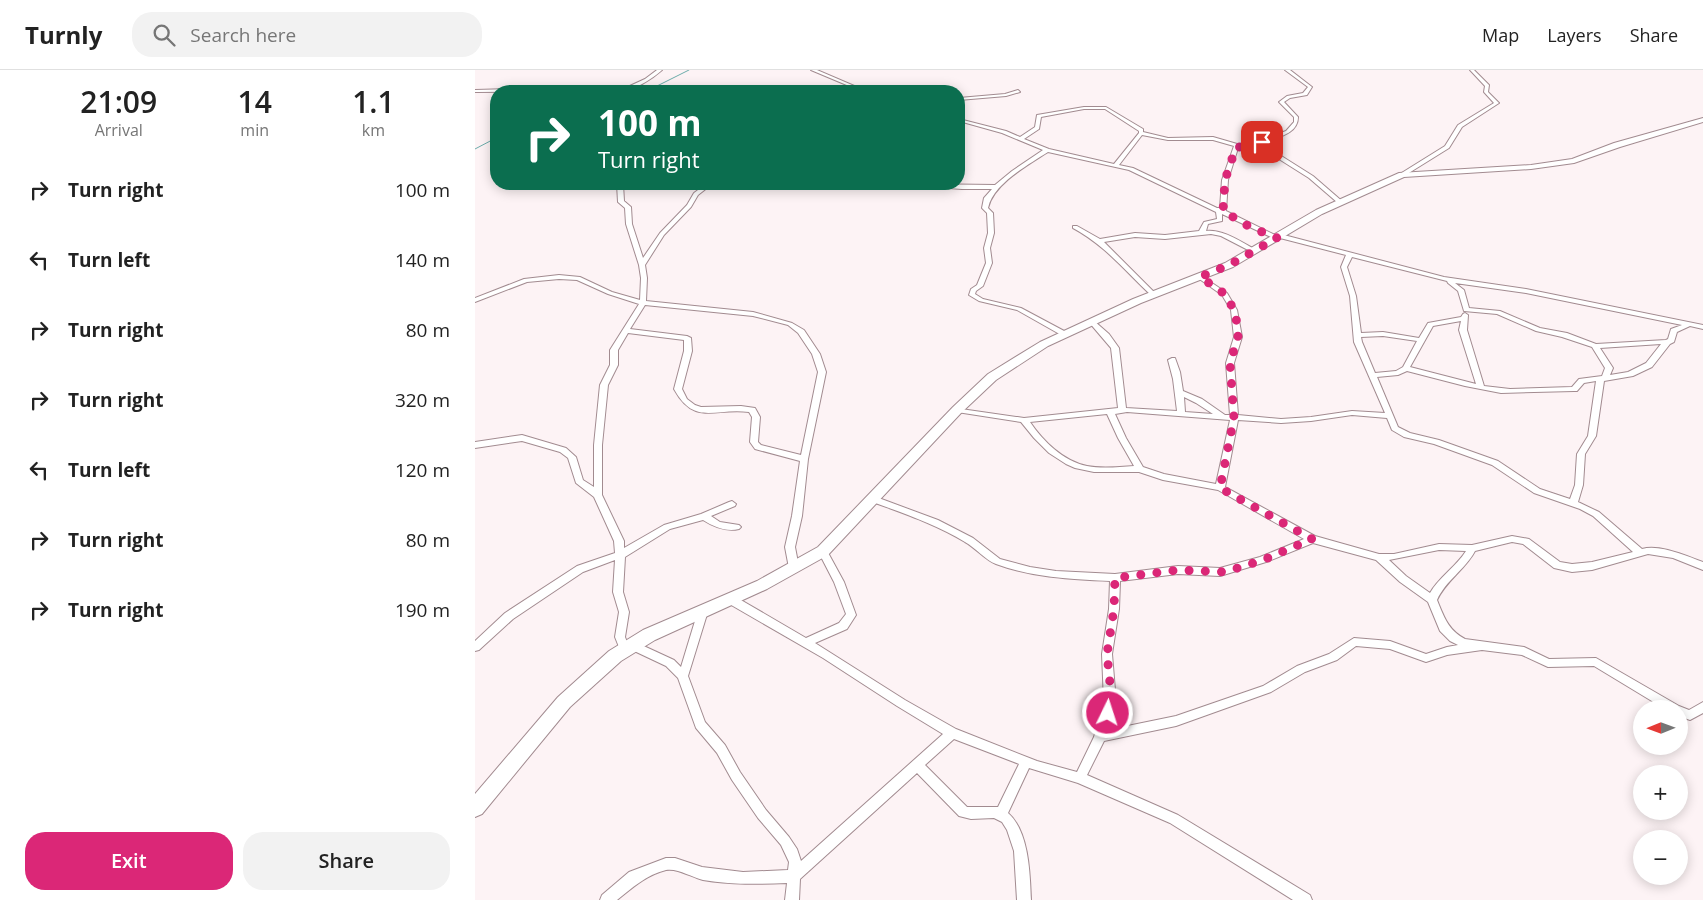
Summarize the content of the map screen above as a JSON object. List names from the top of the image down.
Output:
{
  "north": "left",
  "page": {
    "header": "Turnly",
    "search": "Search here",
    "nav": ["Map", "Layers", "Share"],
    "eta": [
      "21:09",
      "Arrival",
      "14",
      "min",
      "1.1",
      "km"
    ],
    "turn": ["100 m", "Turn right"],
    "list": [
      {
        "name": "Turn right",
        "value": "100 m"
      },
      {
        "name": "Turn left",
        "value": "140 m"
      },
      {
        "name": "Turn right",
        "value": "80 m"
      },
      {
        "name": "Turn right",
        "value": "320 m"
      },
      {
        "name": "Turn left",
        "value": "120 m"
      },
      {
        "name": "Turn right",
        "value": "80 m"
      },
      {
        "name": "Turn right",
        "value": "190 m"
      }
    ],
    "map_buttons": ["+", "−"],
    "buttons": ["Exit", "Share"]
  }
}
